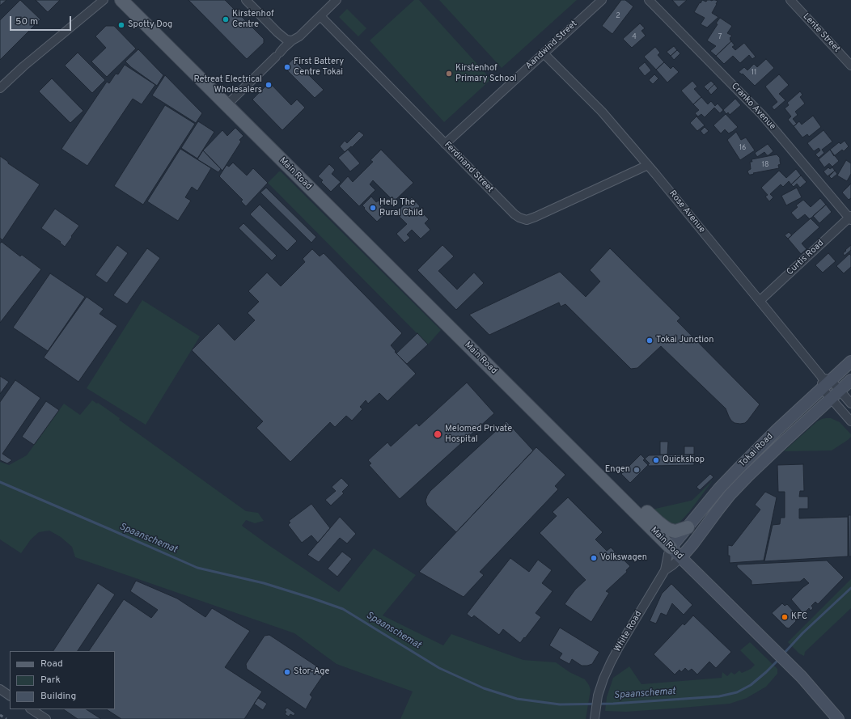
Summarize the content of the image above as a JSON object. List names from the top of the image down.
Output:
{
  "streets": {
    "main road": ["Main Road", "Tokai Road"],
    "street": [
      "Lente Street",
      "Aandwind Street",
      "Cranko Avenue",
      "Ferdinand Street",
      "Rose Avenue",
      "Curtis Road",
      "White Road"
    ]
  },
  "crossings": [
    ["Aandwind Street", "Ferdinand Street"],
    ["Aandwind Street", "Rose Avenue"],
    ["Cranko Avenue", "Curtis Road"],
    ["Ferdinand Street", "Rose Avenue"],
    ["Main Road", "Tokai Road"],
    ["Main Road", "White Road"],
    ["Rose Avenue", "Curtis Road"],
    ["Rose Avenue", "Tokai Road"],
    ["Tokai Road", "White Road"]
  ],
  "water": ["Spaanschemat"],
  "places": [
    "Kirstenhof Centre",
    "Spotty Dog",
    "First Battery Centre Tokai",
    "Kirstenhof Primary School",
    "Retreat Electrical Wholesalers",
    "Help The Rural Child",
    "Tokai Junction",
    "Melomed Private Hospital",
    "Quickshop",
    "Engen",
    "Volkswagen",
    "KFC",
    "Stor-Age"
  ],
  "house_numbers": [
    "2",
    "4",
    "7",
    "11",
    "16",
    "18"
  ],
  "legend": ["Road", "Park", "Building"],
  "scale_bar": "50 m"
}
